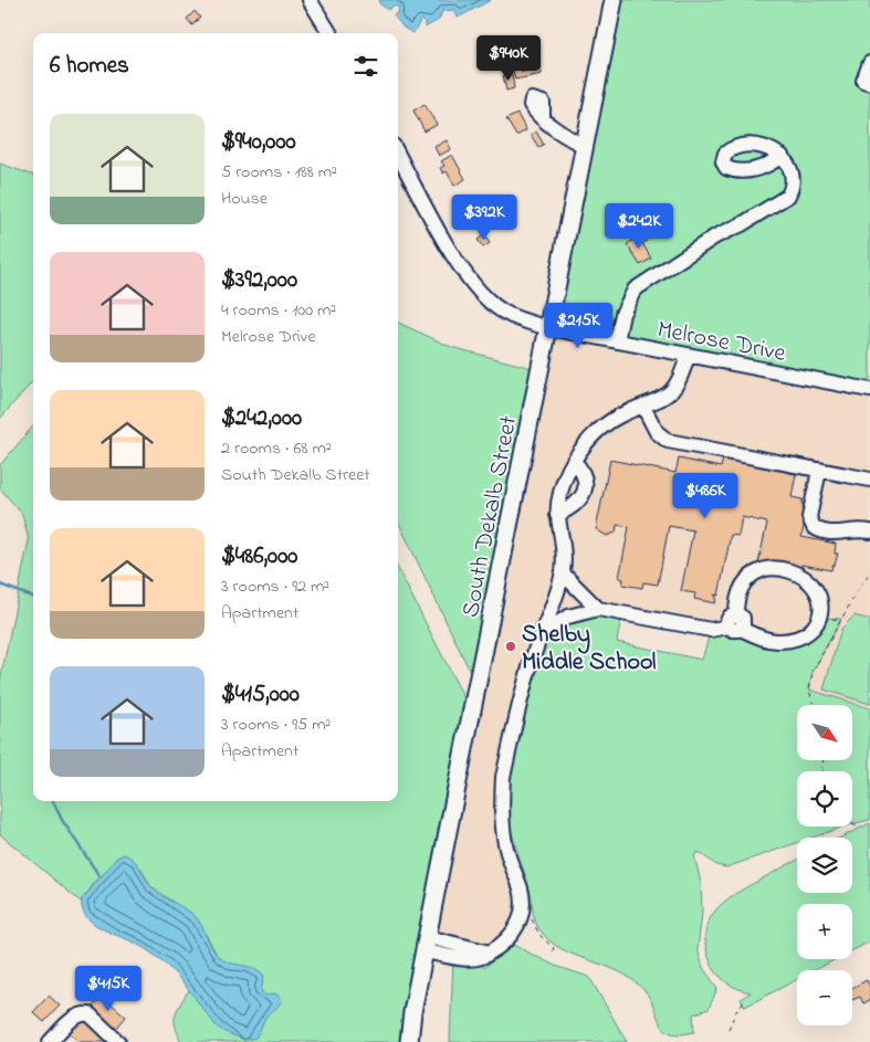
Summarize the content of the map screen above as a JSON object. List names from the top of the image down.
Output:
{
  "streets": {
    "main road": ["South Dekalb Street"],
    "street": ["Melrose Drive"]
  },
  "crossings": [
    ["Melrose Drive", "South Dekalb Street"]
  ],
  "places": ["Shelby Middle School"],
  "north": "bottom right",
  "page": {
    "heading": "6 homes",
    "price": [
      "$940K",
      "$392K",
      "$242K",
      "$215K",
      "$486K",
      "$415K"
    ],
    "list": [
      {
        "name": "$940,000",
        "note": "5 rooms · 188 m² · House"
      },
      {
        "name": "$392,000",
        "note": "4 rooms · 100 m² · Melrose Drive"
      },
      {
        "name": "$242,000",
        "note": "2 rooms · 68 m² · South Dekalb Street"
      },
      {
        "name": "$486,000",
        "note": "3 rooms · 92 m² · Apartment"
      },
      {
        "name": "$415,000",
        "note": "3 rooms · 95 m² · Apartment"
      }
    ],
    "map_buttons": ["+", "−"]
  }
}
